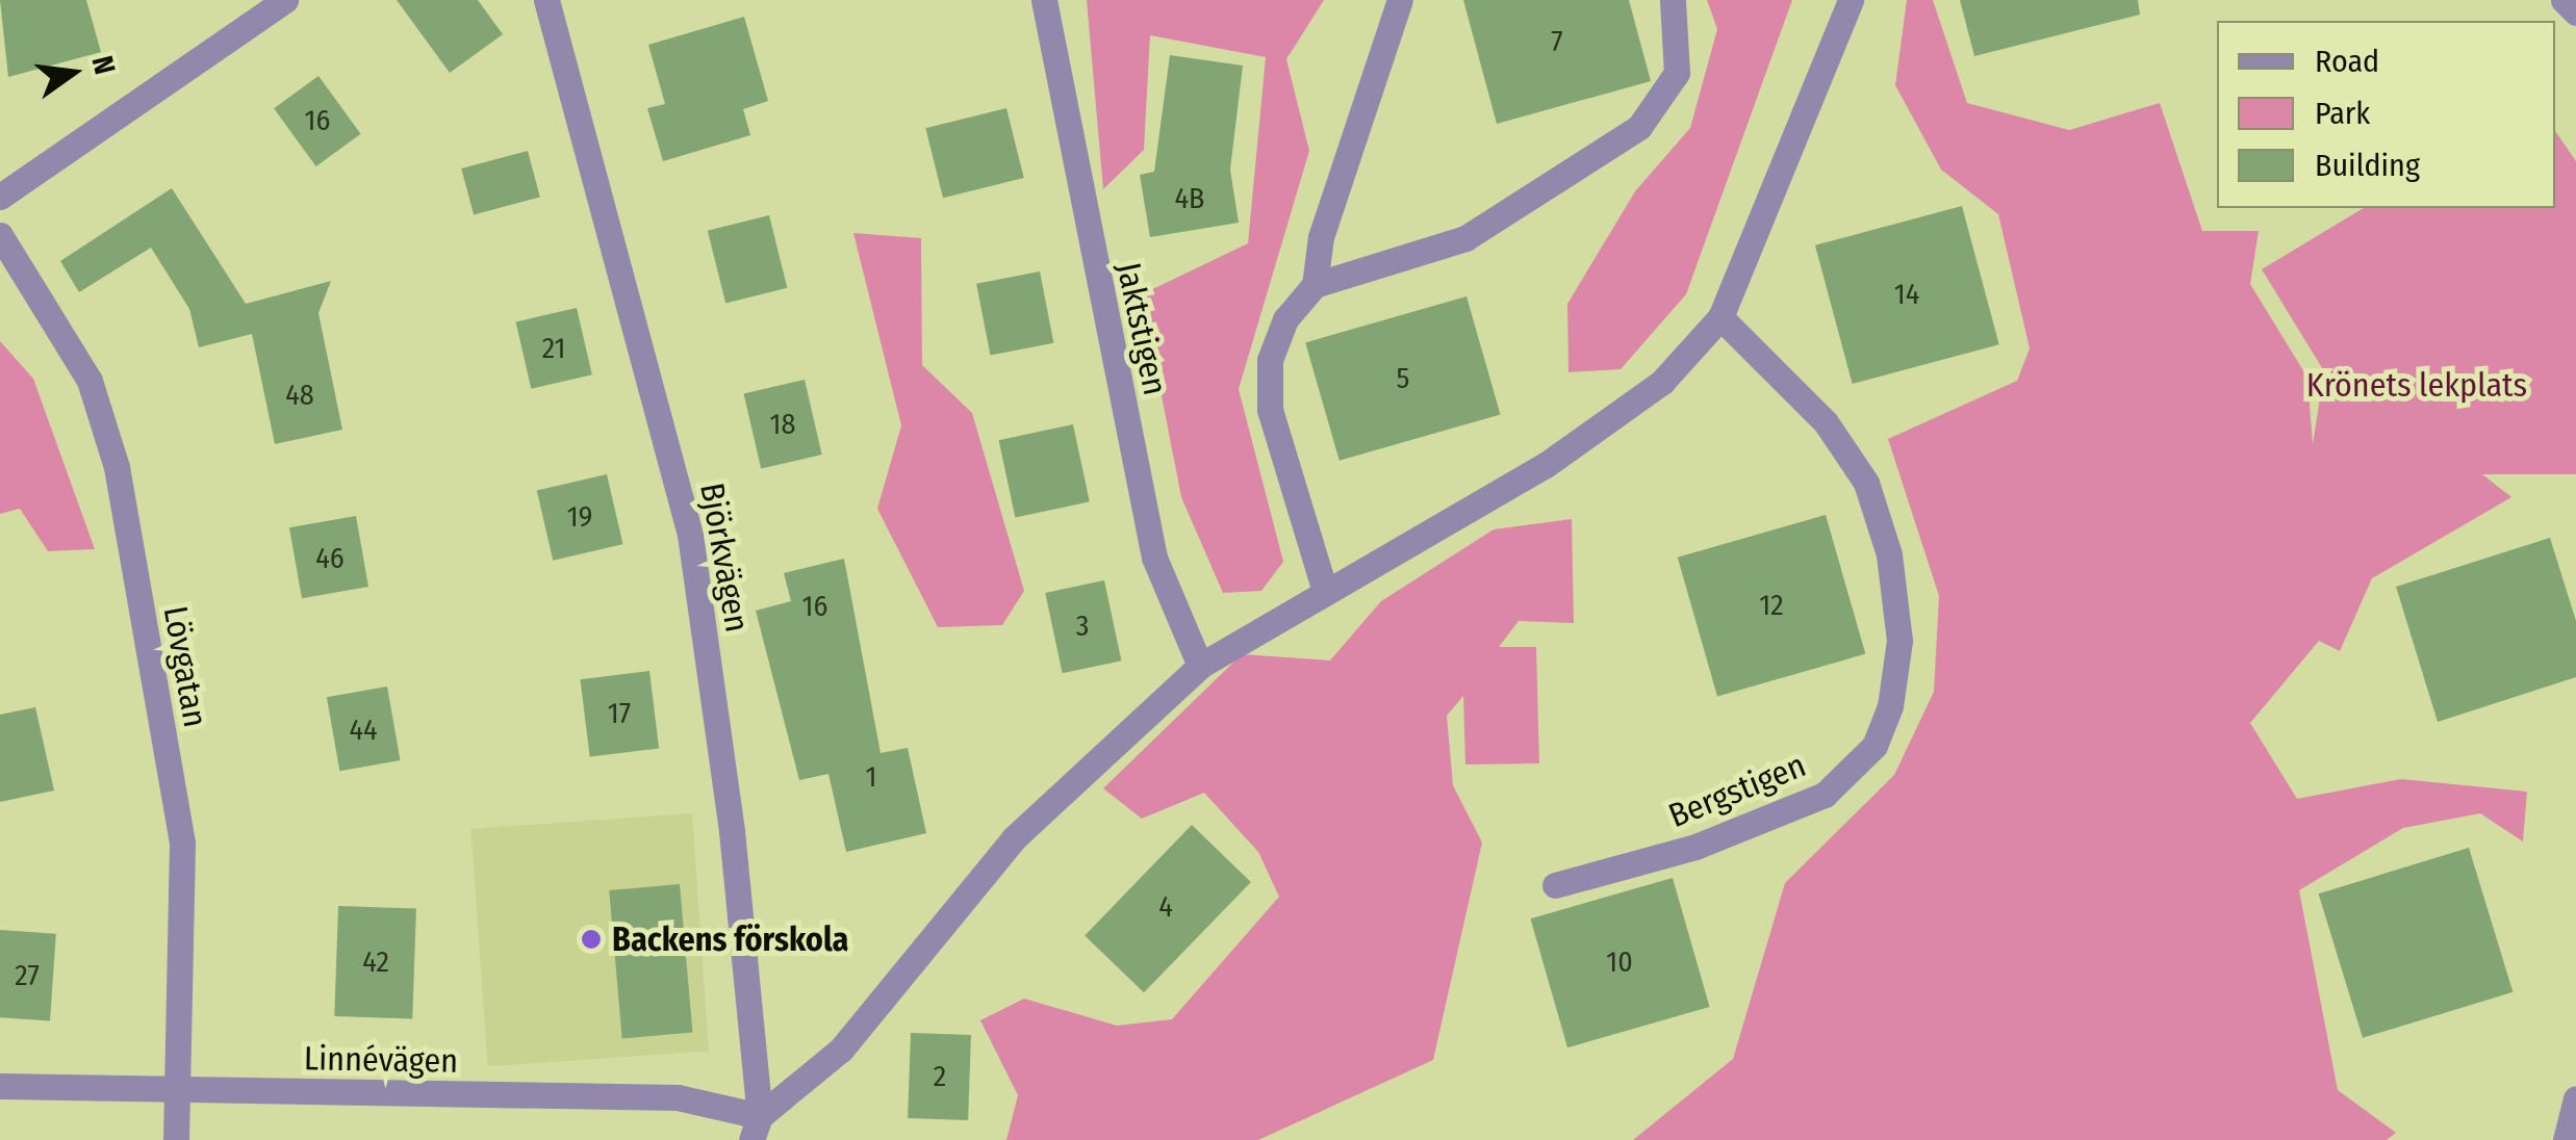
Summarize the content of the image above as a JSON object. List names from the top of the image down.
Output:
{
  "streets": {
    "street": [
      "Jaktstigen",
      "Björkvägen",
      "Lövgatan",
      "Bergstigen",
      "Linnévägen"
    ]
  },
  "crossings": [
    ["Björkvägen", "Linnévägen"],
    ["Lövgatan", "Linnévägen"]
  ],
  "parks": ["Krönets lekplats"],
  "places": ["Backens förskola"],
  "house_numbers": [
    "7",
    "16",
    "4B",
    "14",
    "21",
    "5",
    "48",
    "18",
    "19",
    "46",
    "12",
    "16",
    "3",
    "17",
    "44",
    "1",
    "4",
    "42",
    "10",
    "27",
    "2"
  ],
  "legend": ["Road", "Park", "Building"],
  "north": "right"
}
